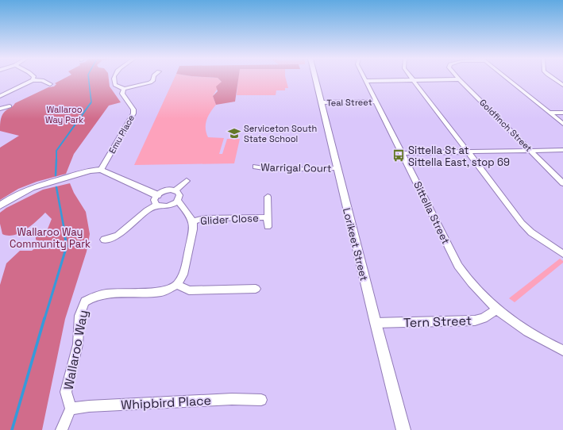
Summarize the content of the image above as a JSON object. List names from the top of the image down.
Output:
{
  "streets": {
    "street": [
      "Teal Street",
      "Goldfinch Street",
      "Emu Place",
      "Warrigal Court",
      "Sittella Street",
      "Glider Close",
      "Lorikeet Street",
      "Tern Street",
      "Wallaroo Way",
      "Whipbird Place"
    ]
  },
  "crossings": [
    ["Teal Street", "Sittella Street"],
    ["Teal Street", "Lorikeet Street"],
    ["Warrigal Court", "Lorikeet Street"],
    ["Sittella Street", "Tern Street"],
    ["Lorikeet Street", "Tern Street"],
    ["Wallaroo Way", "Whipbird Place"]
  ],
  "parks": ["Wallaroo Way Park", "Wallaroo Way Community Park"],
  "places": {
    "school or university": ["Serviceton South State School"],
    "bus stop": ["Sittella St at Sittella East, stop 69"]
  }
}
